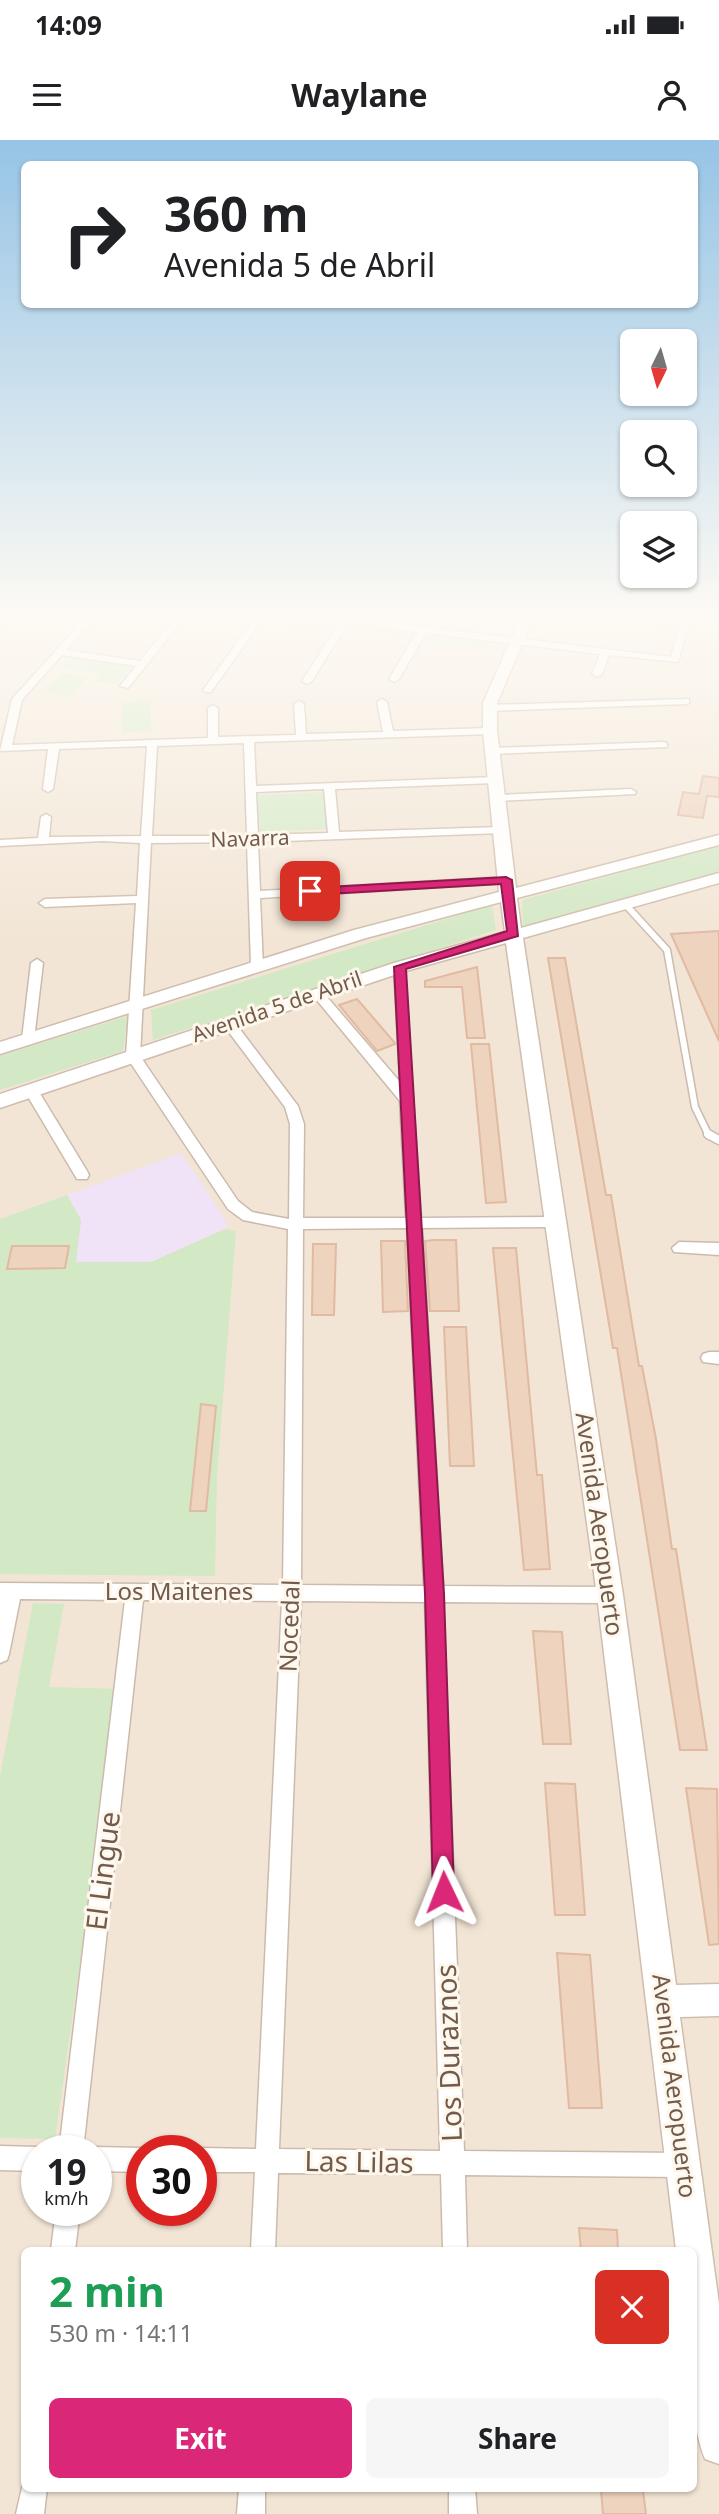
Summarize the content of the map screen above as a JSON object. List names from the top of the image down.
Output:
{
  "streets": {
    "main road": ["Avenida 5 de Abril", "Avenida Aeropuerto"],
    "street": [
      "Navarra",
      "Los Maitenes",
      "Nocedal",
      "El Lingue",
      "Los Duraznos",
      "Las Lilas"
    ]
  },
  "crossings": [
    ["Navarra", "Avenida Aeropuerto"],
    ["Avenida 5 de Abril", "Avenida Aeropuerto"],
    ["Avenida 5 de Abril", "Nocedal"],
    ["Avenida 5 de Abril", "Los Duraznos"],
    ["Avenida Aeropuerto", "Los Maitenes"],
    ["Avenida Aeropuerto", "Las Lilas"],
    ["Los Maitenes", "Nocedal"],
    ["Los Maitenes", "El Lingue"],
    ["Los Maitenes", "Los Duraznos"],
    ["Nocedal", "Las Lilas"],
    ["Los Duraznos", "Las Lilas"]
  ],
  "north": "bottom",
  "page": {
    "status": "14:09",
    "header": "Waylane",
    "turn": ["360 m", "Avenida 5 de Abril"],
    "speed": "19 km/h",
    "limit": "30",
    "heading": ["2 min", "530 m · 14:11"],
    "buttons": ["Exit", "Share"]
  }
}
